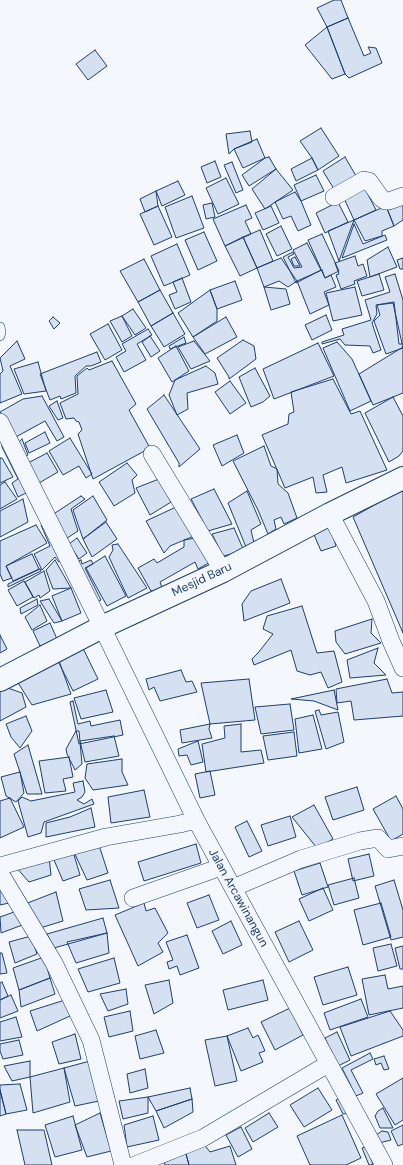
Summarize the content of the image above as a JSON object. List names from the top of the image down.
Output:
{
  "streets": {
    "street": ["Mesjid Baru", "Jalan Arcawinangun"]
  },
  "crossings": [
    ["Mesjid Baru", "Jalan Arcawinangun"]
  ]
}
